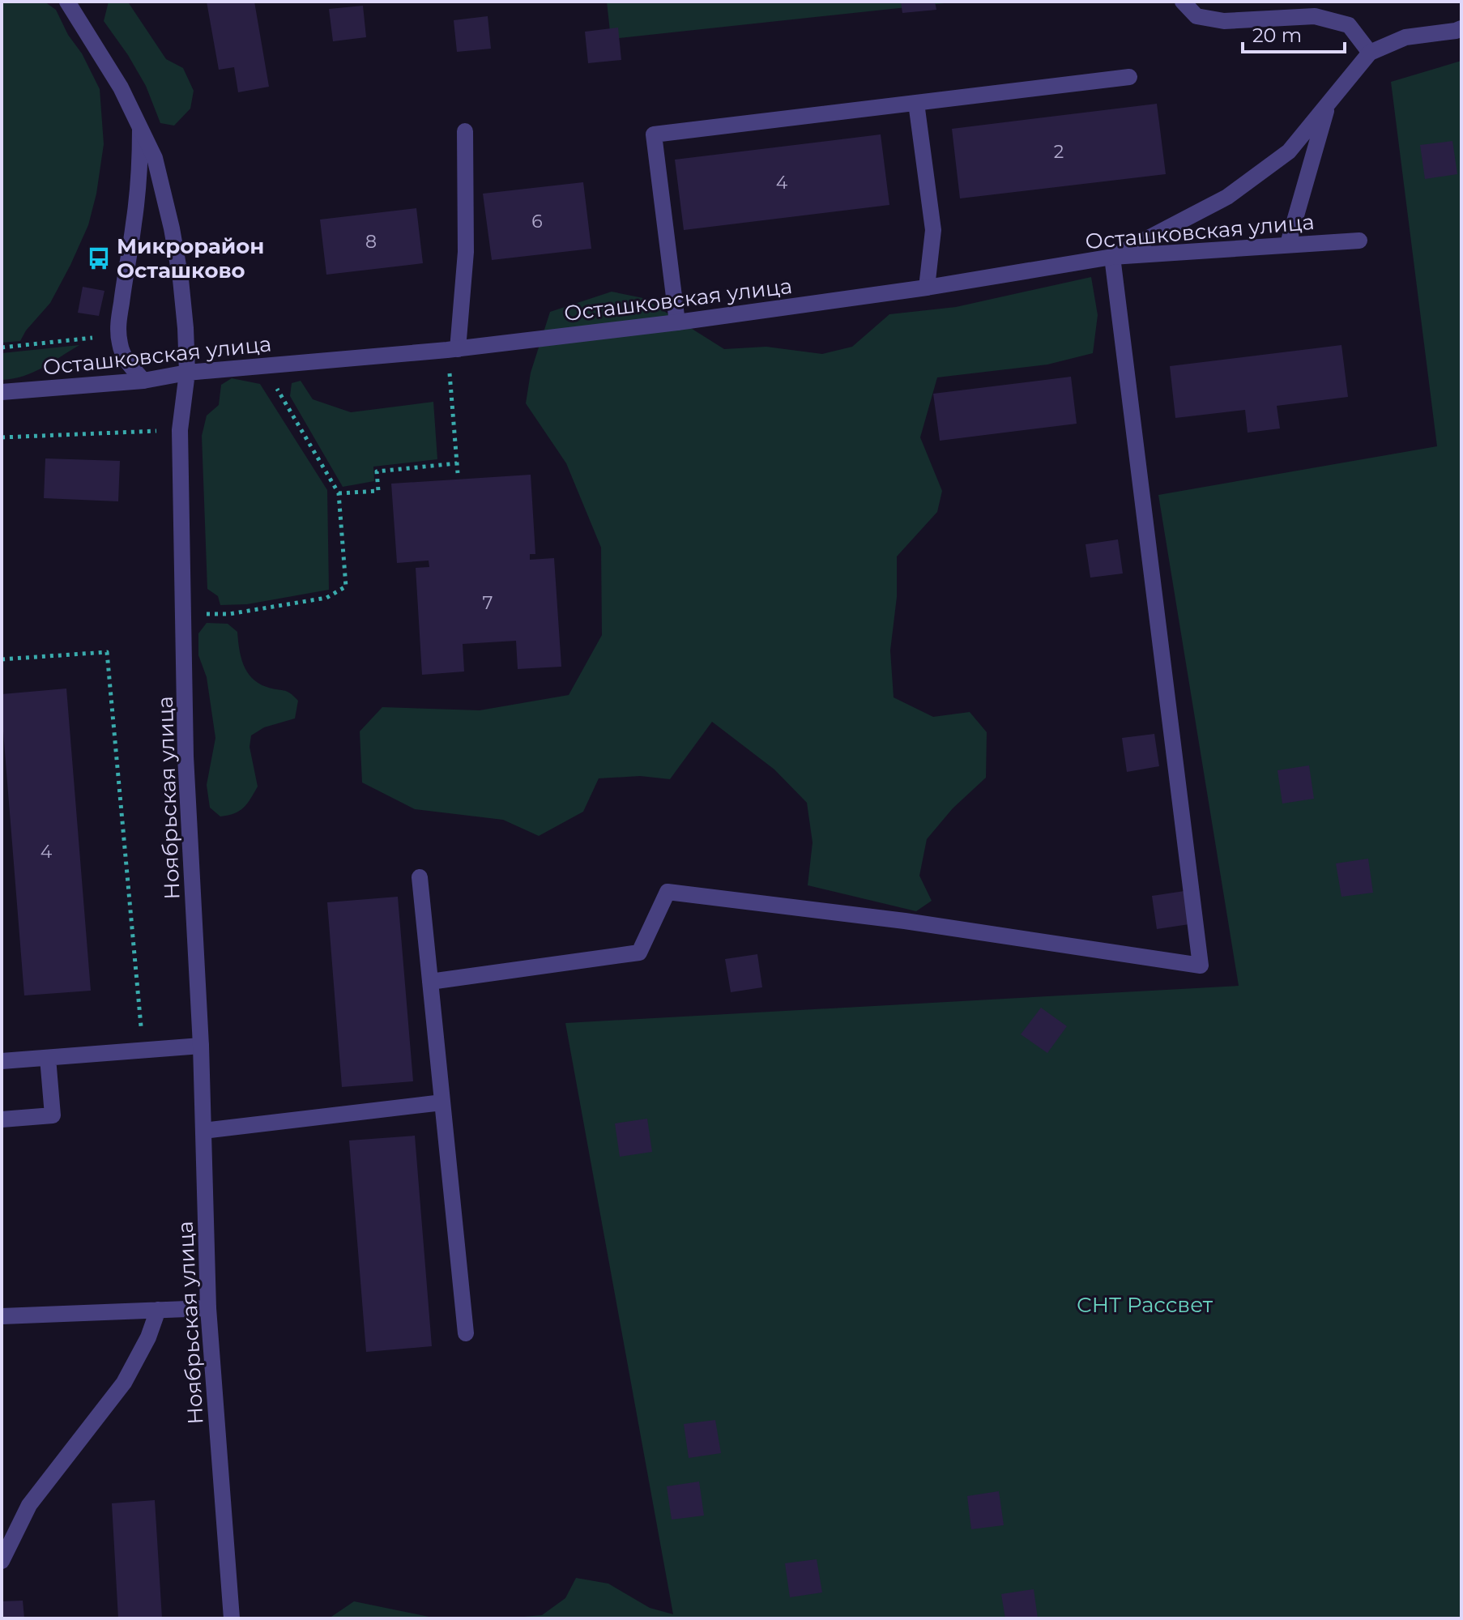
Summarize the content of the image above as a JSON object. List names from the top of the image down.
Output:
{
  "streets": {
    "street": ["Осташковская улица", "Ноябрьская улица"]
  },
  "crossings": [
    ["Осташковская улица", "Ноябрьская улица"]
  ],
  "parks": ["СНТ Рассвет"],
  "places": {
    "bus stop": ["Микрорайон Осташково"]
  },
  "house_numbers": [
    "2",
    "4",
    "6",
    "8",
    "7",
    "4"
  ],
  "scale_bar": "20 m"
}
